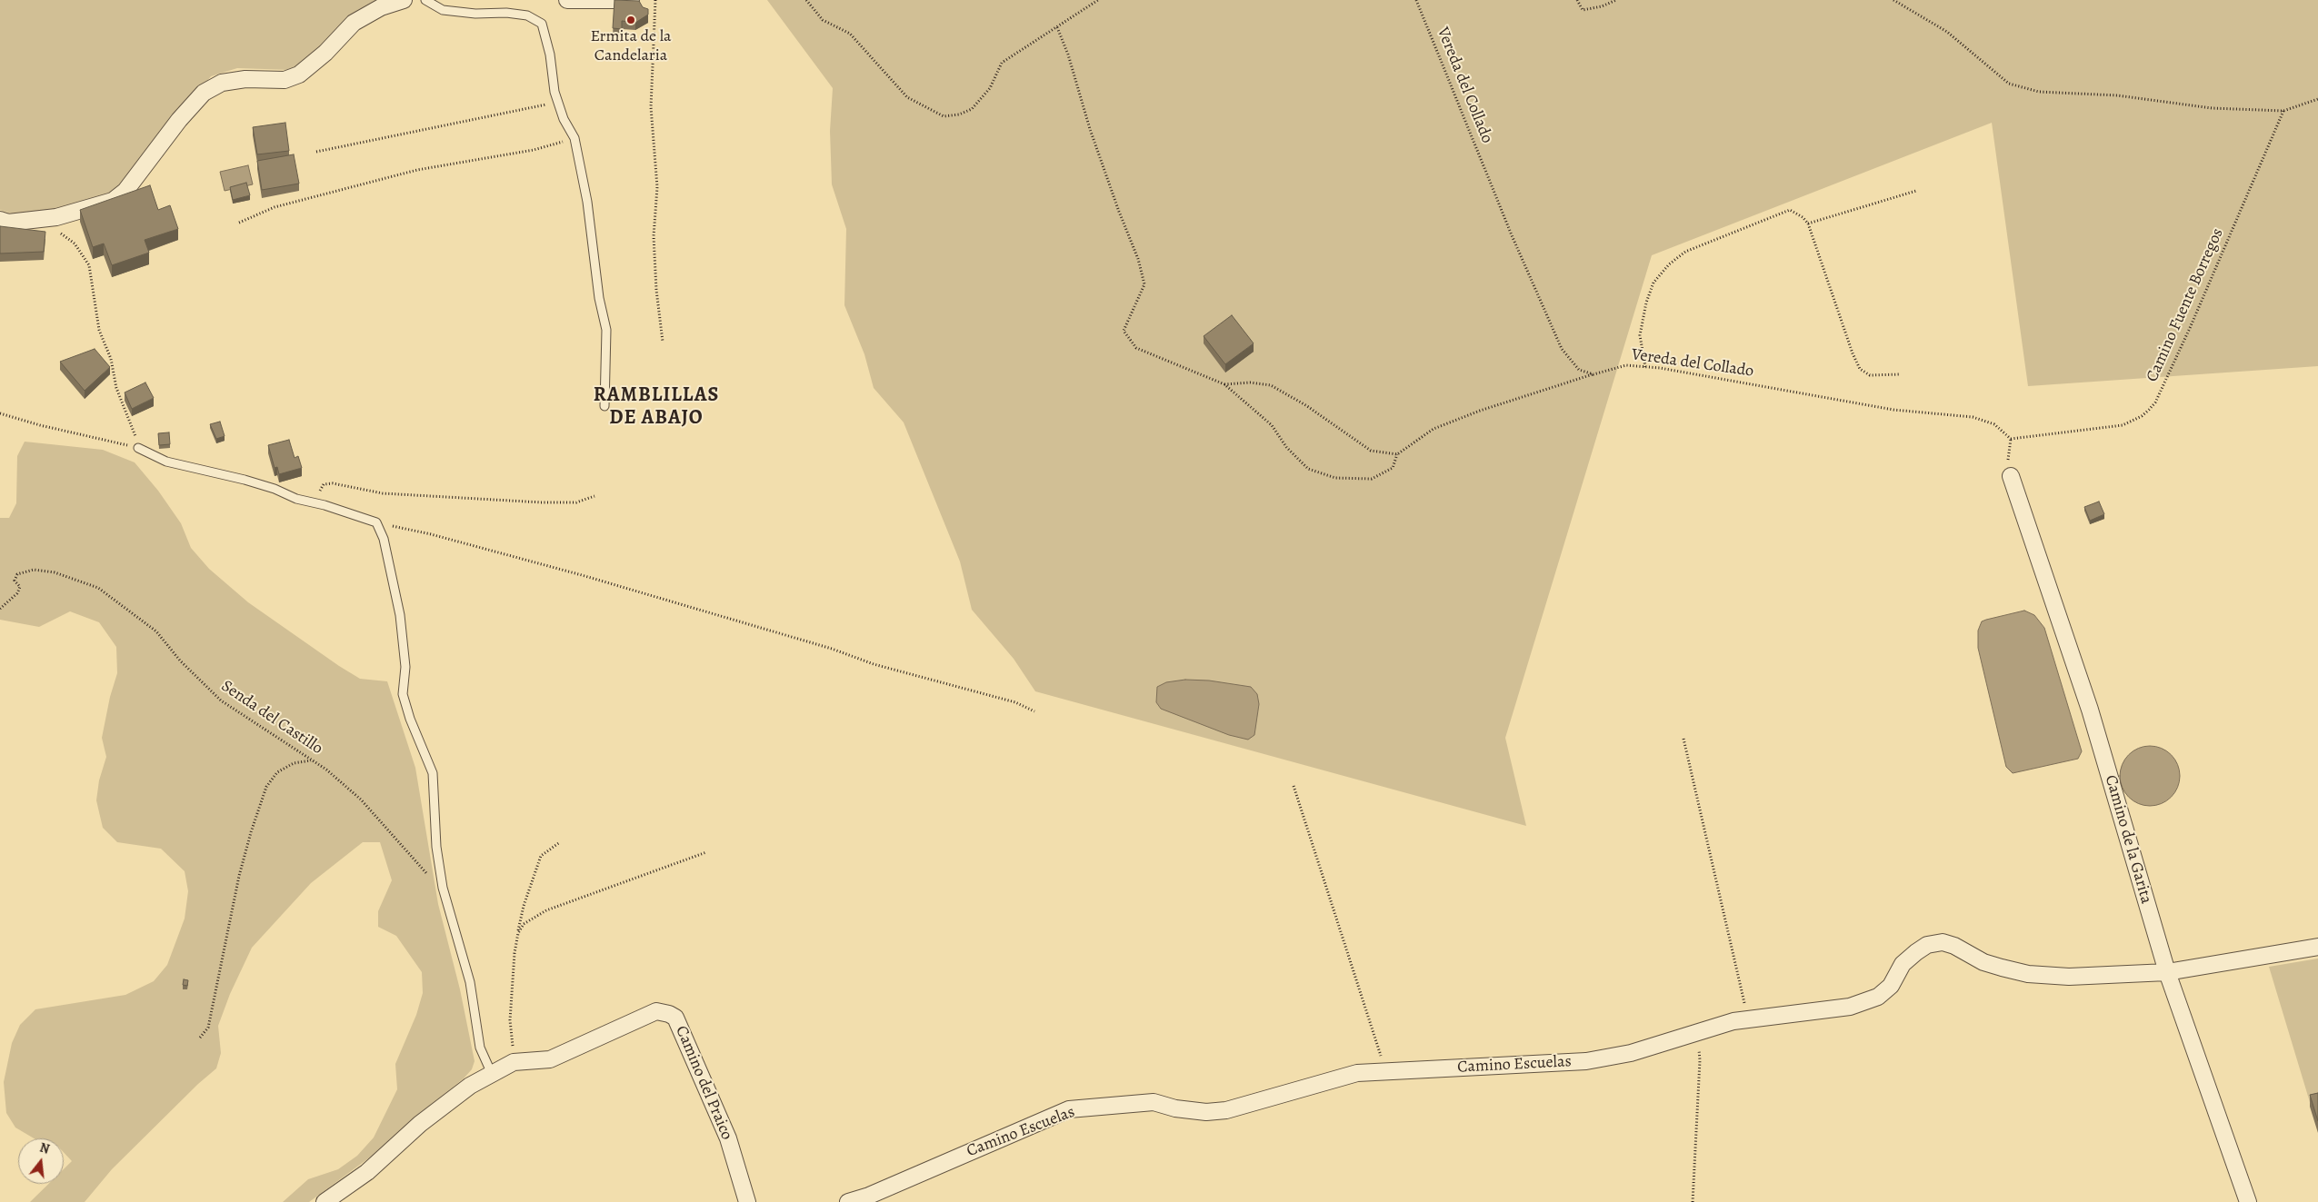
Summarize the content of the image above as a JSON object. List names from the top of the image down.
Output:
{
  "streets": {
    "street": ["Camino de la Garita", "Camino Escuelas", "Camino del Praico"],
    "path": ["Vereda del Collado", "Camino Fuente Borregos", "Senda del Castillo"]
  },
  "crossings": [
    ["Vereda del Collado", "Camino Fuente Borregos"],
    ["Camino de la Garita", "Camino Escuelas"]
  ],
  "districts": ["RAMBLILLAS DE ABAJO"],
  "places": ["Ermita de la Candelaria"],
  "north": "top"
}
